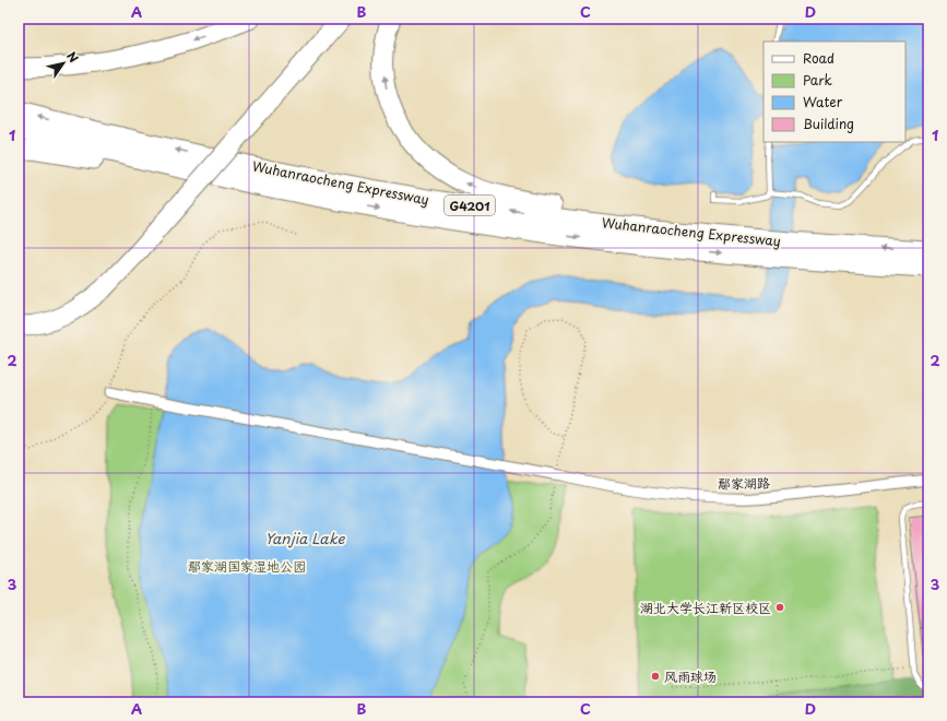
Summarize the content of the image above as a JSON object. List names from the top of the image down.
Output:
{
  "streets": {
    "highway": ["Wuhanraocheng Expressway", "G4201"],
    "street": ["鄢家湖路"]
  },
  "water": ["Yanjia Lake"],
  "parks": ["鄢家湖国家湿地公园"],
  "places": ["湖北大学长江新区校区", "风雨球场"],
  "legend": [
    "Road",
    "Park",
    "Water",
    "Building"
  ],
  "north": "top right",
  "grid": {
    "columns": [
      "A",
      "B",
      "C",
      "D"
    ],
    "rows": ["1", "2", "3"]
  }
}
